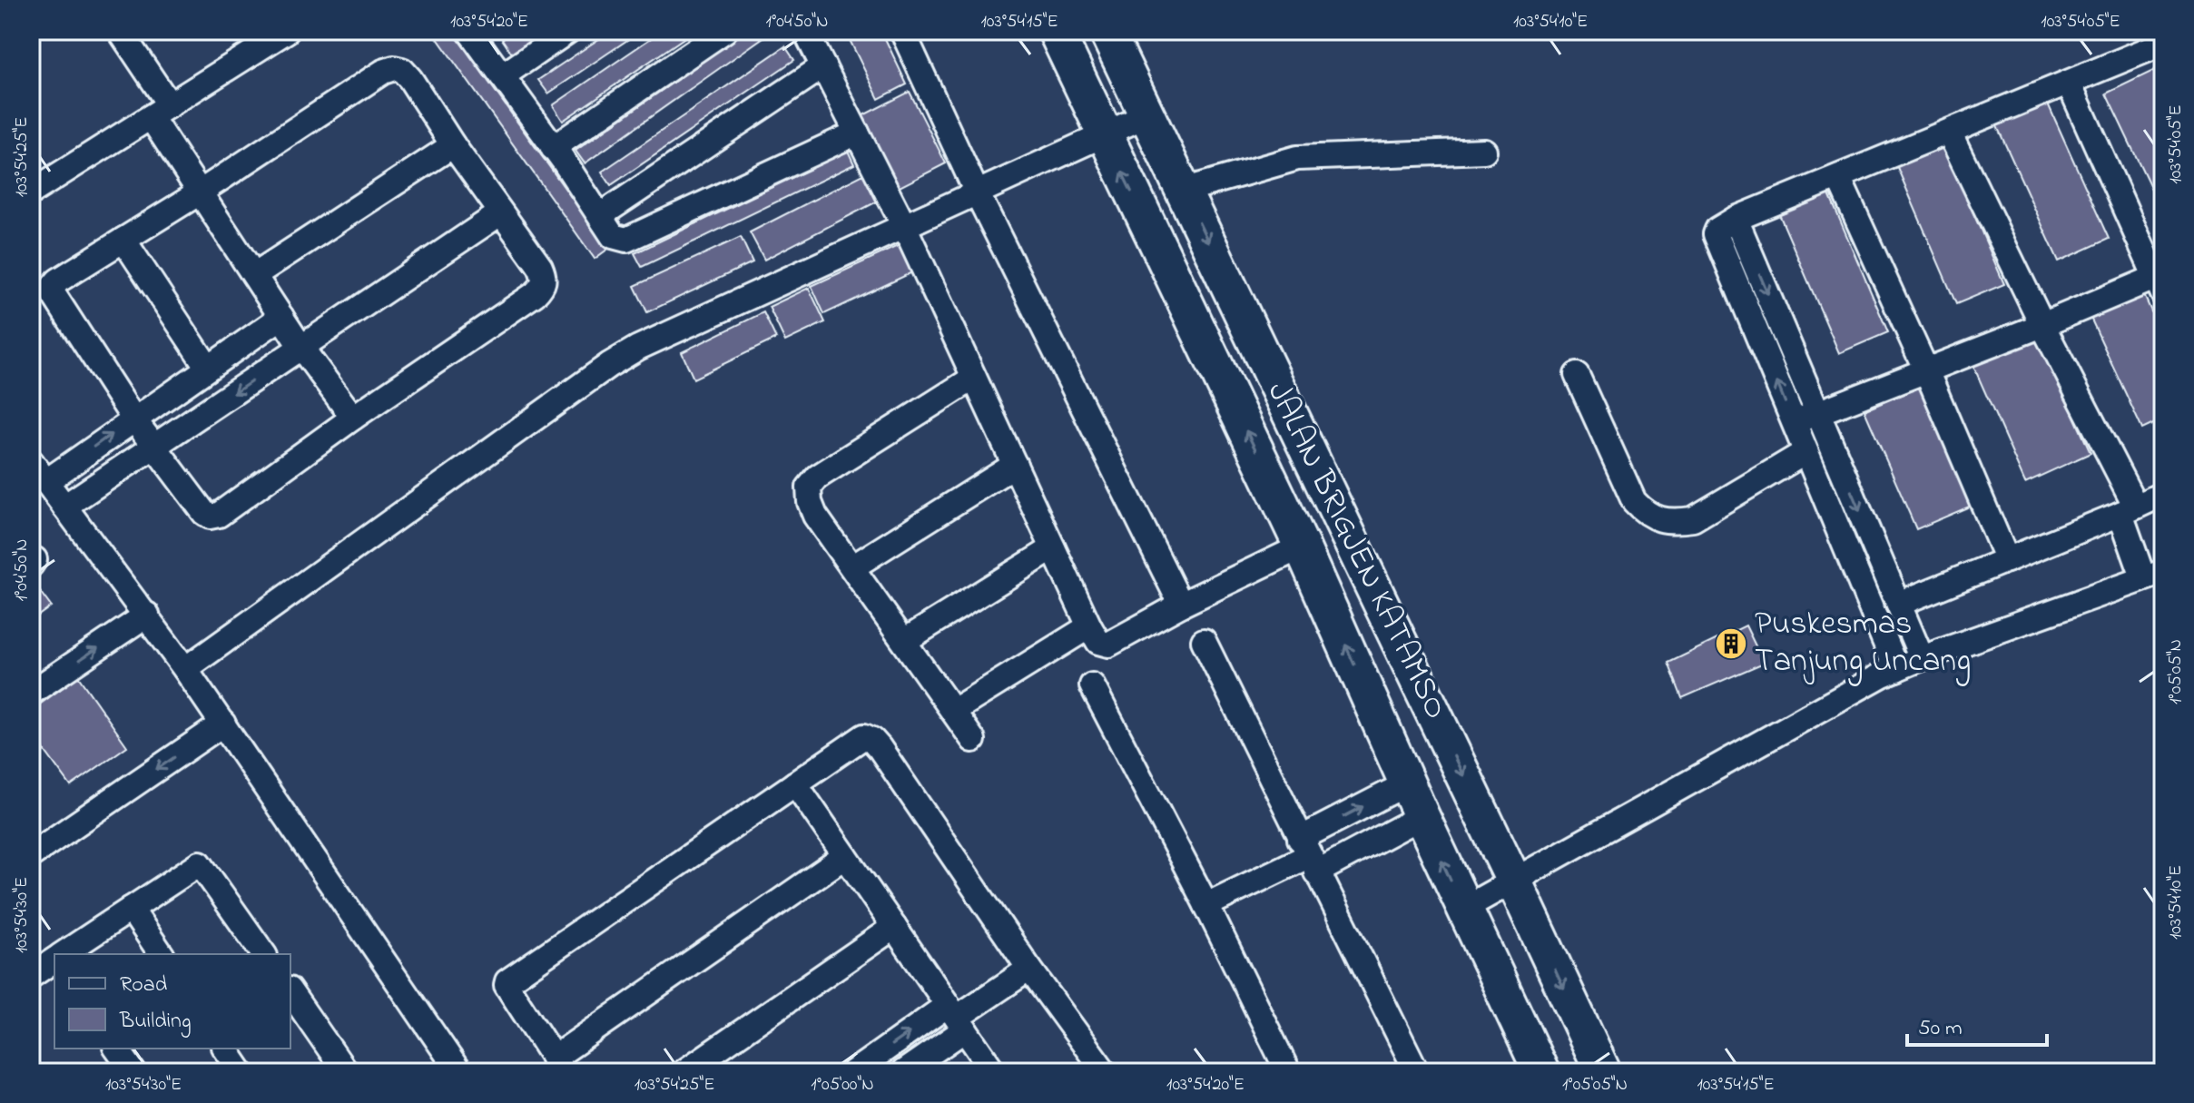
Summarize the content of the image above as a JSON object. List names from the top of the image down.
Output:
{
  "streets": {
    "highway": ["JALAN BRIGJEN KATAMSO"]
  },
  "places": {
    "building": ["Puskesmas Tanjung Uncang"]
  },
  "legend": ["Road", "Building"],
  "scale_bar": "50 m",
  "coordinates": [
    "103°54'20\"E",
    "1°04'50\"N",
    "103°54'15\"E",
    "103°54'10\"E",
    "103°54'05\"E",
    "103°54'25\"E",
    "1°05'05\"N",
    "103°54'30\"E",
    "1°05'00\"N"
  ]
}
